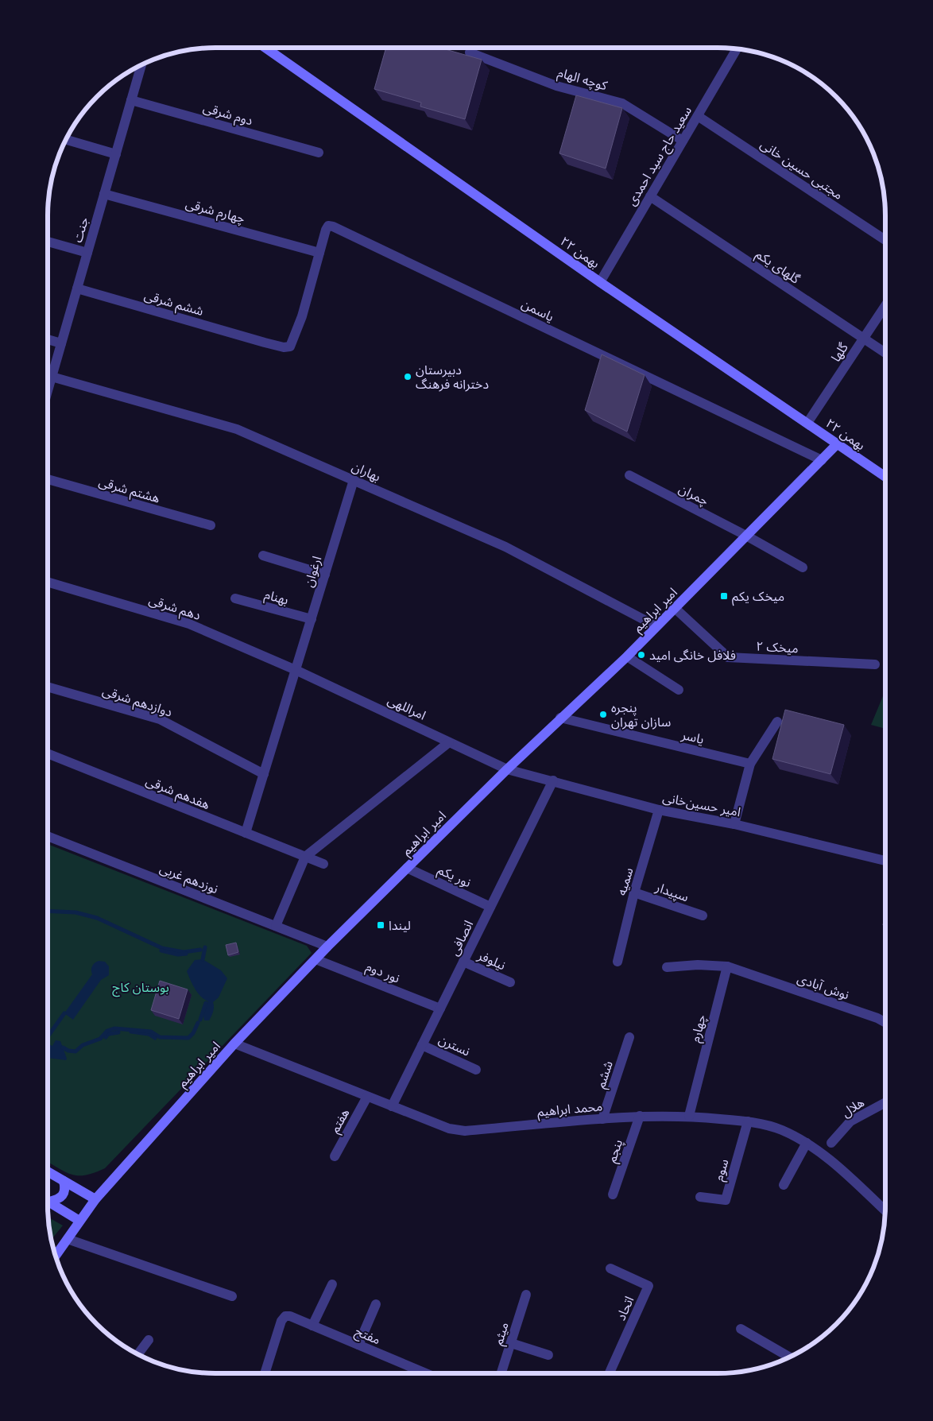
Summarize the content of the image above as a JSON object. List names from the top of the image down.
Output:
{
  "streets": {
    "main road": ["۲۲ بهمن", "امیر ابراهیم"],
    "street": [
      "کوچه الهام",
      "دوم شرقی",
      "سعید حاج سید احمدی",
      "مجتبی حسین خانی",
      "چهارم شرقی",
      "جنت",
      "گلهای یکم",
      "ششم شرقی",
      "یاسمن",
      "گلها",
      "بهاران",
      "هشتم شرقی",
      "چمران",
      "ارغوان",
      "بهنام",
      "دهم شرقی",
      "میخک ۲",
      "دوازدهم شرقی",
      "امراللهی",
      "یاسر",
      "هفدهم شرقی",
      "امیر حسین‌خانی",
      "نور یکم",
      "نوزدهم غربی",
      "سمیه",
      "سپیدار",
      "انصافی",
      "نیلوفر",
      "نور دوم",
      "نوش آبادی",
      "چهارم",
      "نسترن",
      "ششم",
      "هلال",
      "محمد ابراهیم",
      "هفتم",
      "پنجم",
      "سوم",
      "اتحاد",
      "میثم",
      "مفتح"
    ]
  },
  "crossings": [
    ["کوچه الهام", "سعید حاج سید احمدی"],
    ["دوم شرقی", "جنت"],
    ["سعید حاج سید احمدی", "مجتبی حسین خانی"],
    ["سعید حاج سید احمدی", "۲۲ بهمن"],
    ["سعید حاج سید احمدی", "گلهای یکم"],
    ["چهارم شرقی", "جنت"],
    ["چهارم شرقی", "یاسمن"],
    ["جنت", "ششم شرقی"],
    ["جنت", "بهاران"],
    ["۲۲ بهمن", "گلها"],
    ["۲۲ بهمن", "امیر ابراهیم"],
    ["گلهای یکم", "گلها"],
    ["ششم شرقی", "یاسمن"],
    ["یاسمن", "امیر ابراهیم"],
    ["بهاران", "ارغوان"],
    ["بهاران", "امیر ابراهیم"],
    ["چمران", "امیر ابراهیم"],
    ["ارغوان", "بهنام"],
    ["ارغوان", "دهم شرقی"],
    ["ارغوان", "دوازدهم شرقی"],
    ["ارغوان", "امراللهی"],
    ["ارغوان", "هفدهم شرقی"],
    ["دهم شرقی", "امراللهی"],
    ["امیر ابراهیم", "میخک ۲"],
    ["امیر ابراهیم", "امراللهی"],
    ["امیر ابراهیم", "یاسر"],
    ["امیر ابراهیم", "امیر حسین‌خانی"],
    ["امیر ابراهیم", "نور یکم"],
    ["امیر ابراهیم", "نوزدهم غربی"],
    ["امیر ابراهیم", "نور دوم"],
    ["امیر ابراهیم", "محمد ابراهیم"],
    ["امراللهی", "امیر حسین‌خانی"],
    ["امیر حسین‌خانی", "سمیه"],
    ["امیر حسین‌خانی", "انصافی"],
    ["نور یکم", "انصافی"],
    ["سمیه", "سپیدار"],
    ["انصافی", "نیلوفر"],
    ["انصافی", "نور دوم"],
    ["انصافی", "نسترن"],
    ["انصافی", "محمد ابراهیم"],
    ["نوش آبادی", "چهارم"],
    ["چهارم", "محمد ابراهیم"],
    ["ششم", "محمد ابراهیم"],
    ["محمد ابراهیم", "هفتم"],
    ["محمد ابراهیم", "پنجم"],
    ["محمد ابراهیم", "سوم"]
  ],
  "parks": ["بوستان کاج"],
  "places": {
    "other": ["دبیرستان دخترانه فرهنگ", "فلافل خانگی امید", "پنجره سازان تهران"],
    "transit": ["میخک یکم", "لیندا"]
  }
}
